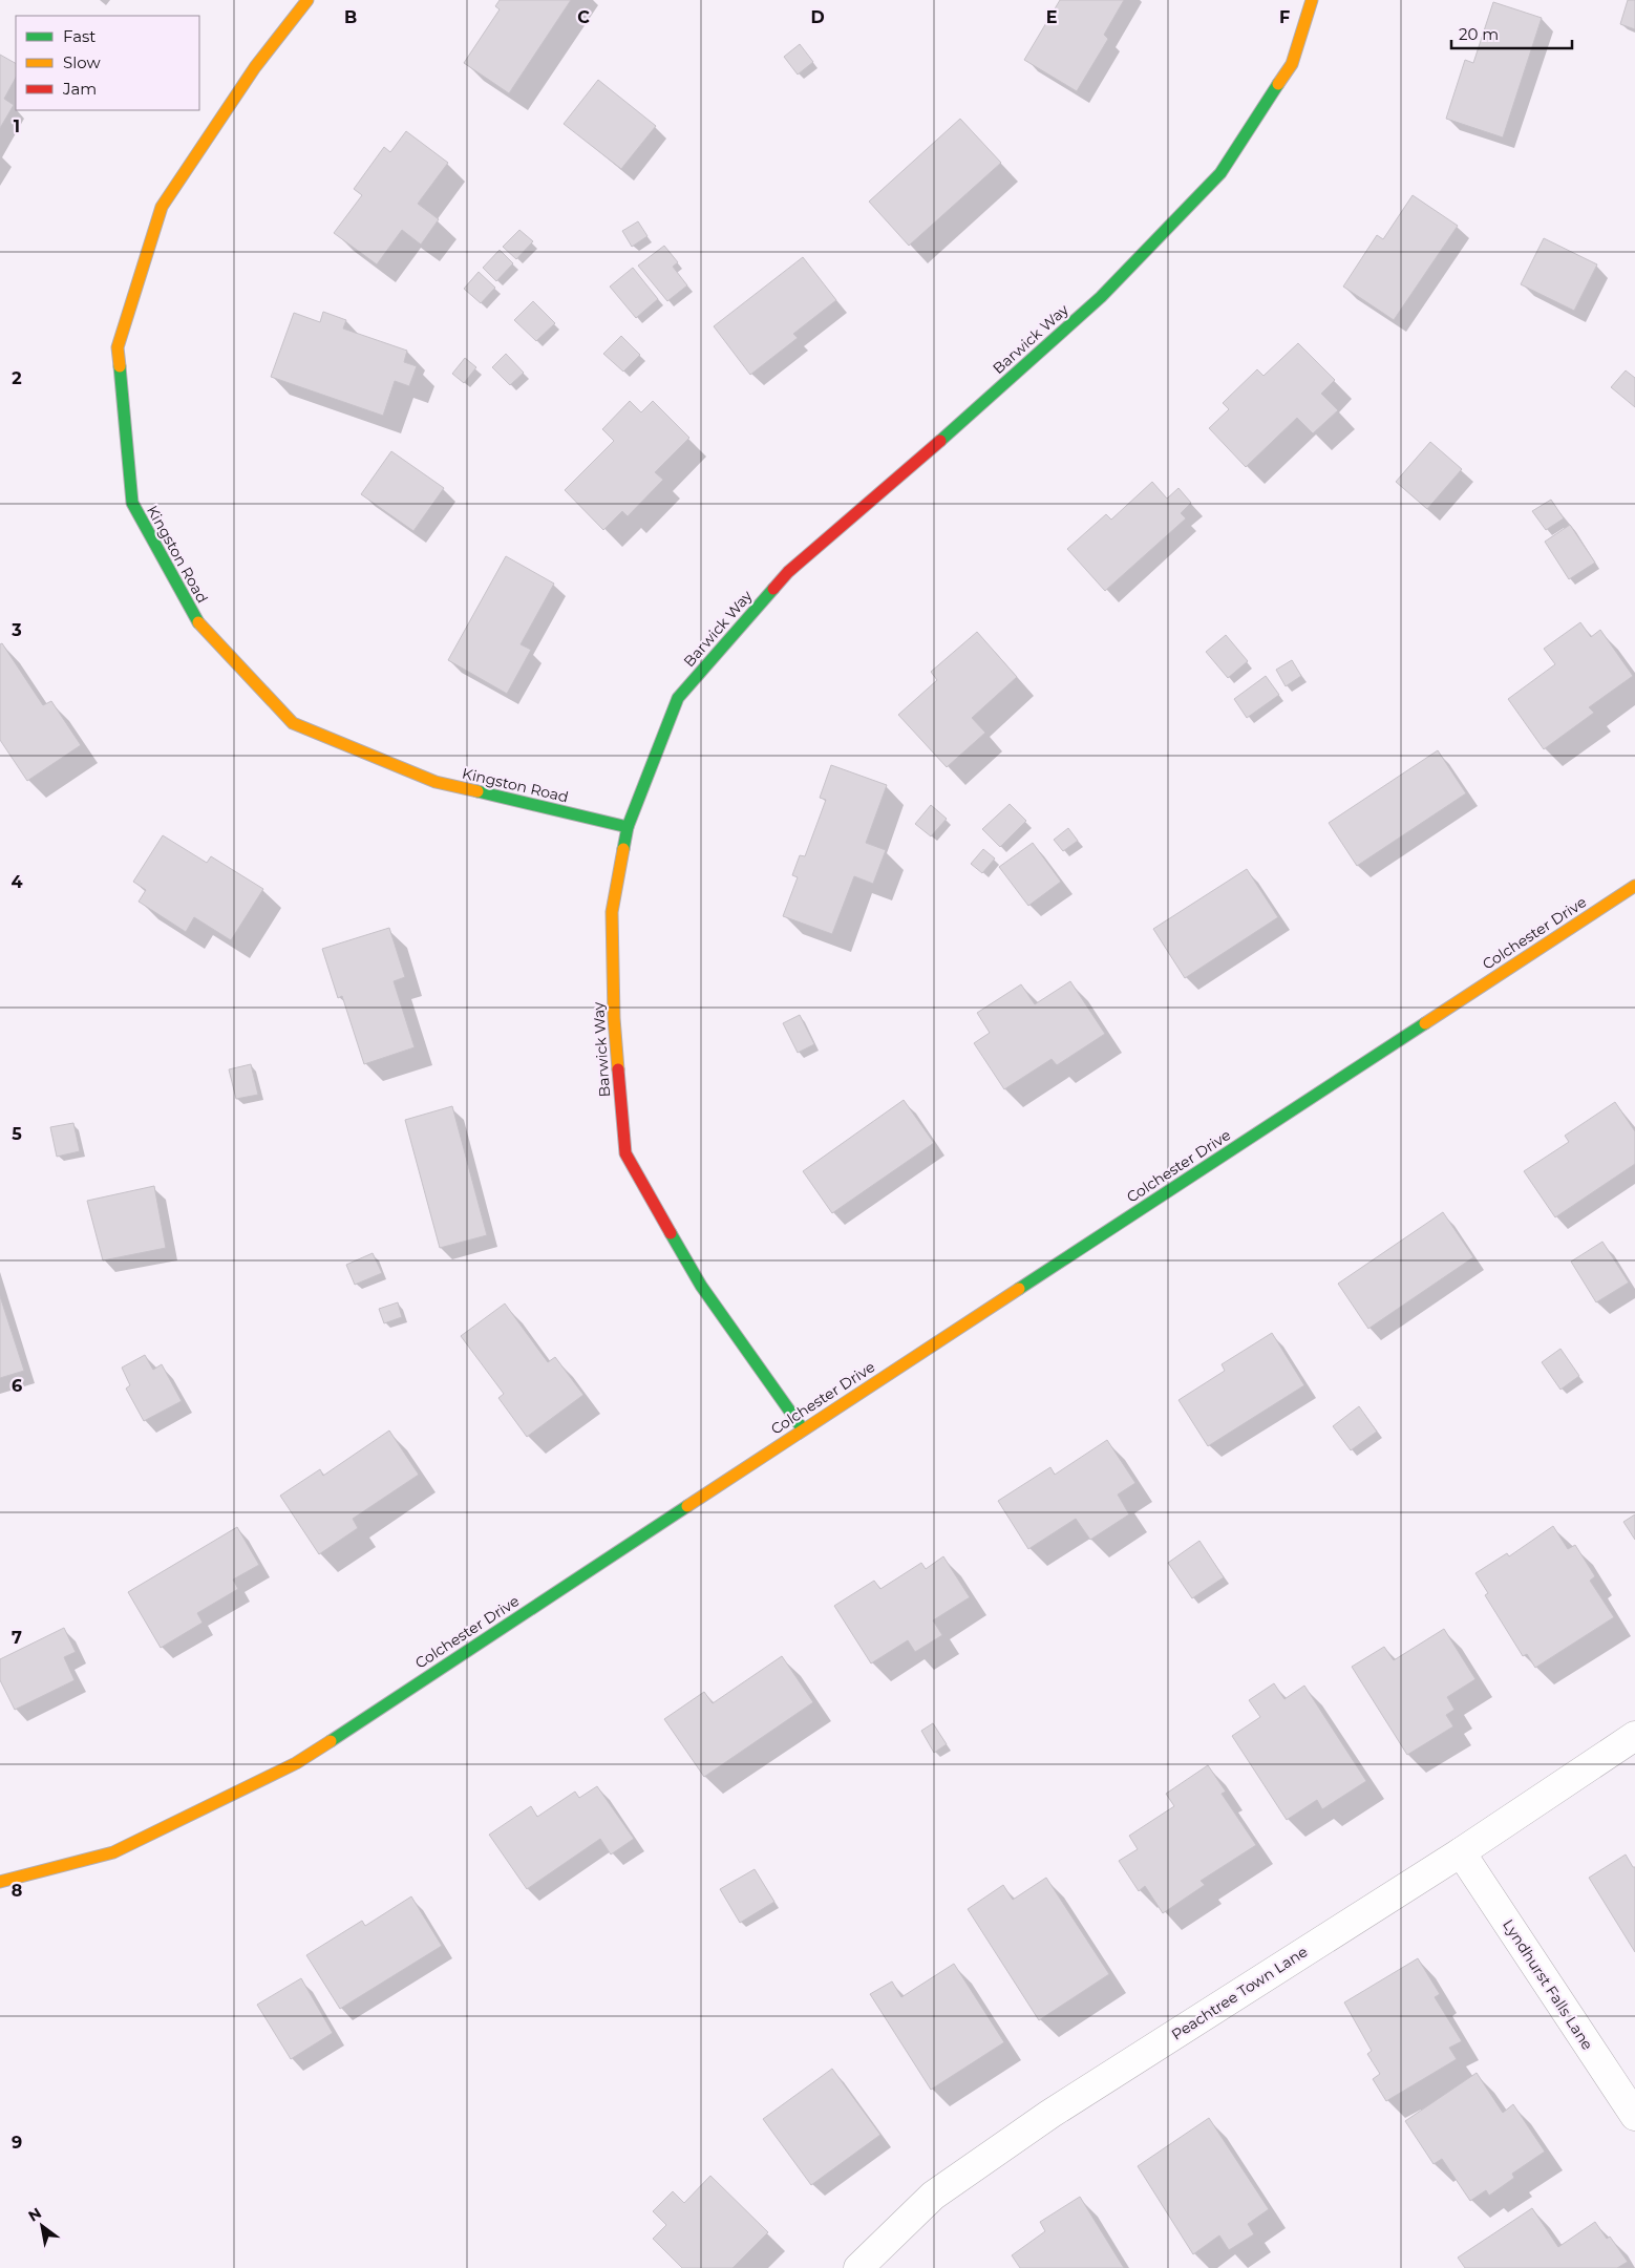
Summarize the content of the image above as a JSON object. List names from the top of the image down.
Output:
{
  "streets": {
    "street": [
      "Barwick Way",
      "Kingston Road",
      "Colchester Drive",
      "Lyndhurst Falls Lane",
      "Peachtree Town Lane"
    ]
  },
  "crossings": [
    ["Barwick Way", "Kingston Road"],
    ["Barwick Way", "Colchester Drive"],
    ["Lyndhurst Falls Lane", "Peachtree Town Lane"]
  ],
  "legend": ["Fast", "Slow", "Jam"],
  "scale_bar": "20 m",
  "north": "top left",
  "grid": {
    "columns": [
      "B",
      "C",
      "D",
      "E",
      "F"
    ],
    "rows": [
      "1",
      "2",
      "3",
      "4",
      "5",
      "6",
      "7",
      "8",
      "9"
    ]
  }
}
